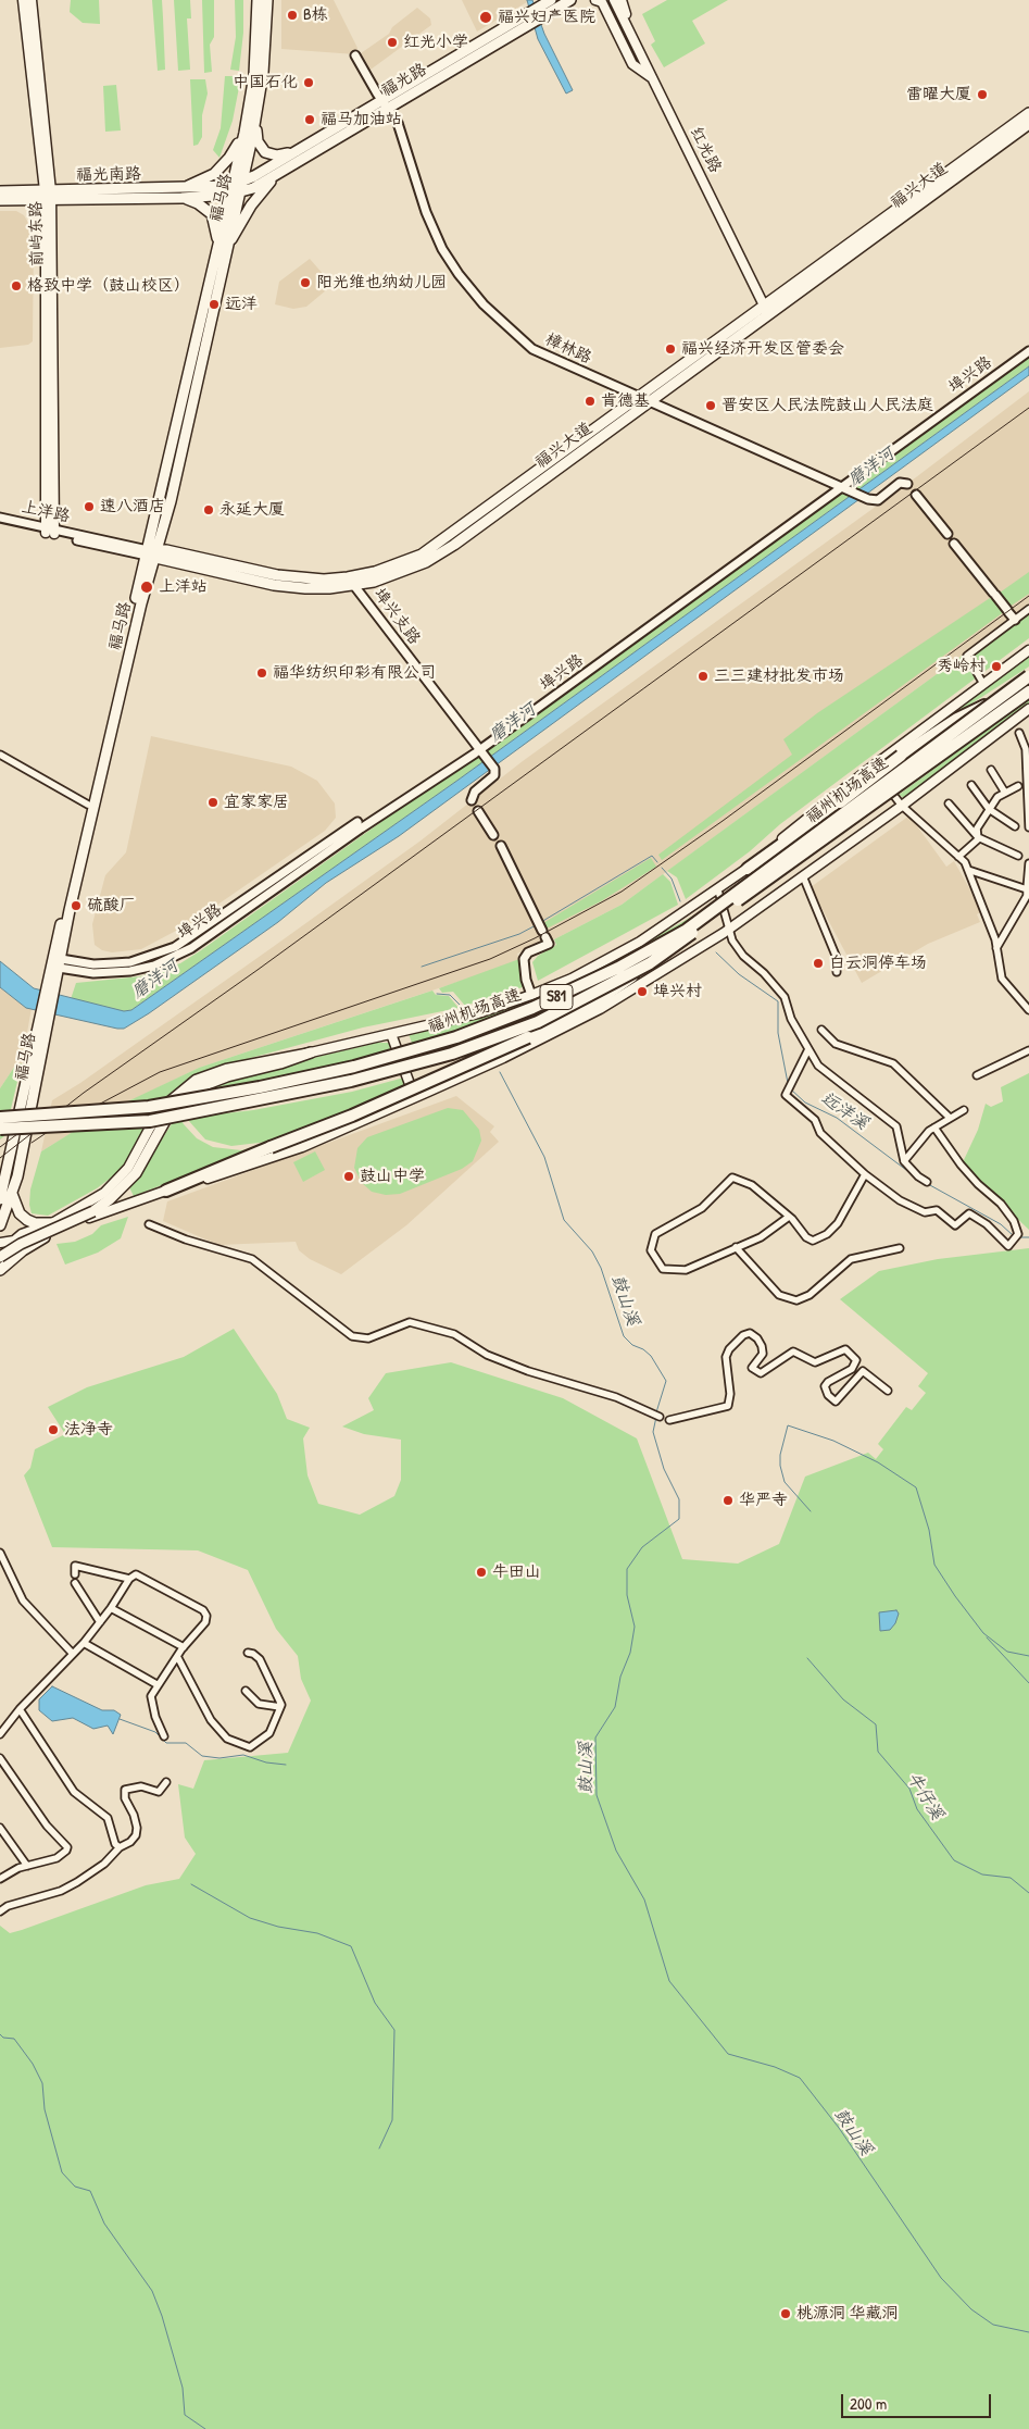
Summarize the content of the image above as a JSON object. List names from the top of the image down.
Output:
{
  "streets": {
    "highway": ["福州机场高速", "S81"],
    "main road": [
      "福光路",
      "红光路",
      "福光南路",
      "福兴大道",
      "福马路",
      "前屿东路"
    ],
    "street": [
      "樟林路",
      "埠兴路",
      "上洋路",
      "埠兴支路"
    ]
  },
  "crossings": [
    ["福光路", "福光南路"],
    ["福光路", "福马路"],
    ["福光路", "樟林路"],
    ["红光路", "福兴大道"],
    ["福光南路", "福马路"],
    ["福光南路", "前屿东路"],
    ["福兴大道", "福马路"],
    ["福兴大道", "樟林路"],
    ["福兴大道", "上洋路"],
    ["福兴大道", "埠兴支路"],
    ["福马路", "埠兴路"],
    ["福马路", "上洋路"],
    ["前屿东路", "上洋路"],
    ["樟林路", "埠兴路"],
    ["埠兴路", "埠兴支路"]
  ],
  "water": [
    "磨洋河",
    "远洋溪",
    "鼓山溪",
    "牛仔溪"
  ],
  "places": [
    "B栋",
    "福兴妇产医院",
    "红光小学",
    "中国石化",
    "雷曜大厦",
    "福马加油站",
    "阳光维也纳幼儿园",
    "格致中学（鼓山校区）",
    "远洋",
    "福兴经济开发区管委会",
    "肯德基",
    "晋安区人民法院鼓山人民法庭",
    "速八酒店",
    "永延大厦",
    "上洋站",
    "秀岭村",
    "福华纺织印彩有限公司",
    "三三建材批发市场",
    "宜家家居",
    "硫酸厂",
    "白云洞停车场",
    "埠兴村",
    "鼓山中学",
    "法净寺",
    "华严寺",
    "牛田山",
    "桃源洞 华藏洞"
  ],
  "scale_bar": "200 m"
}
